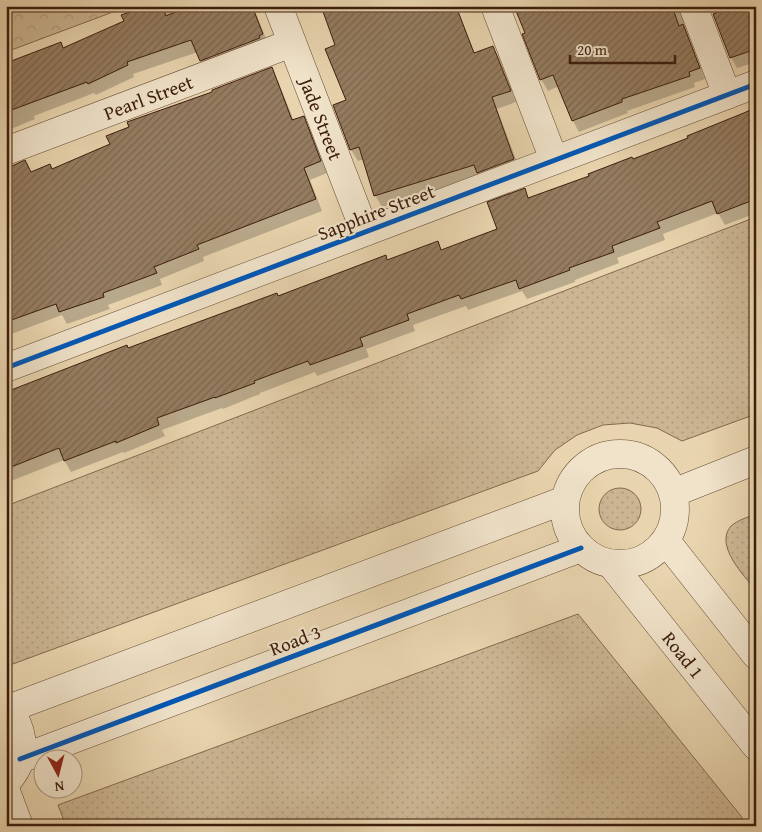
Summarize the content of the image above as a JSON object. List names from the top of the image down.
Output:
{
  "streets": {
    "street": [
      "Pearl Street",
      "Jade Street",
      "Sapphire Street",
      "Road 3",
      "Road 1"
    ]
  },
  "crossings": [
    ["Pearl Street", "Jade Street"],
    ["Jade Street", "Sapphire Street"],
    ["Road 3", "Road 1"]
  ],
  "scale_bar": "20 m",
  "north": "bottom"
}
